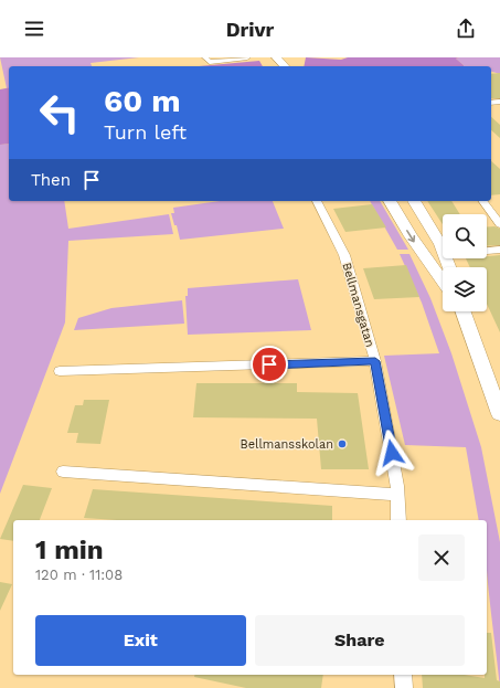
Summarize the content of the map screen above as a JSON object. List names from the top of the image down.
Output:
{
  "streets": {
    "street": ["Bellmansgatan"]
  },
  "places": ["Bellmansskolan"],
  "page": {
    "header": "Drivr",
    "turn": ["60 m", "Turn left"],
    "then": "Then",
    "heading": ["1 min", "120 m · 11:08"],
    "buttons": ["Exit", "Share"]
  }
}
